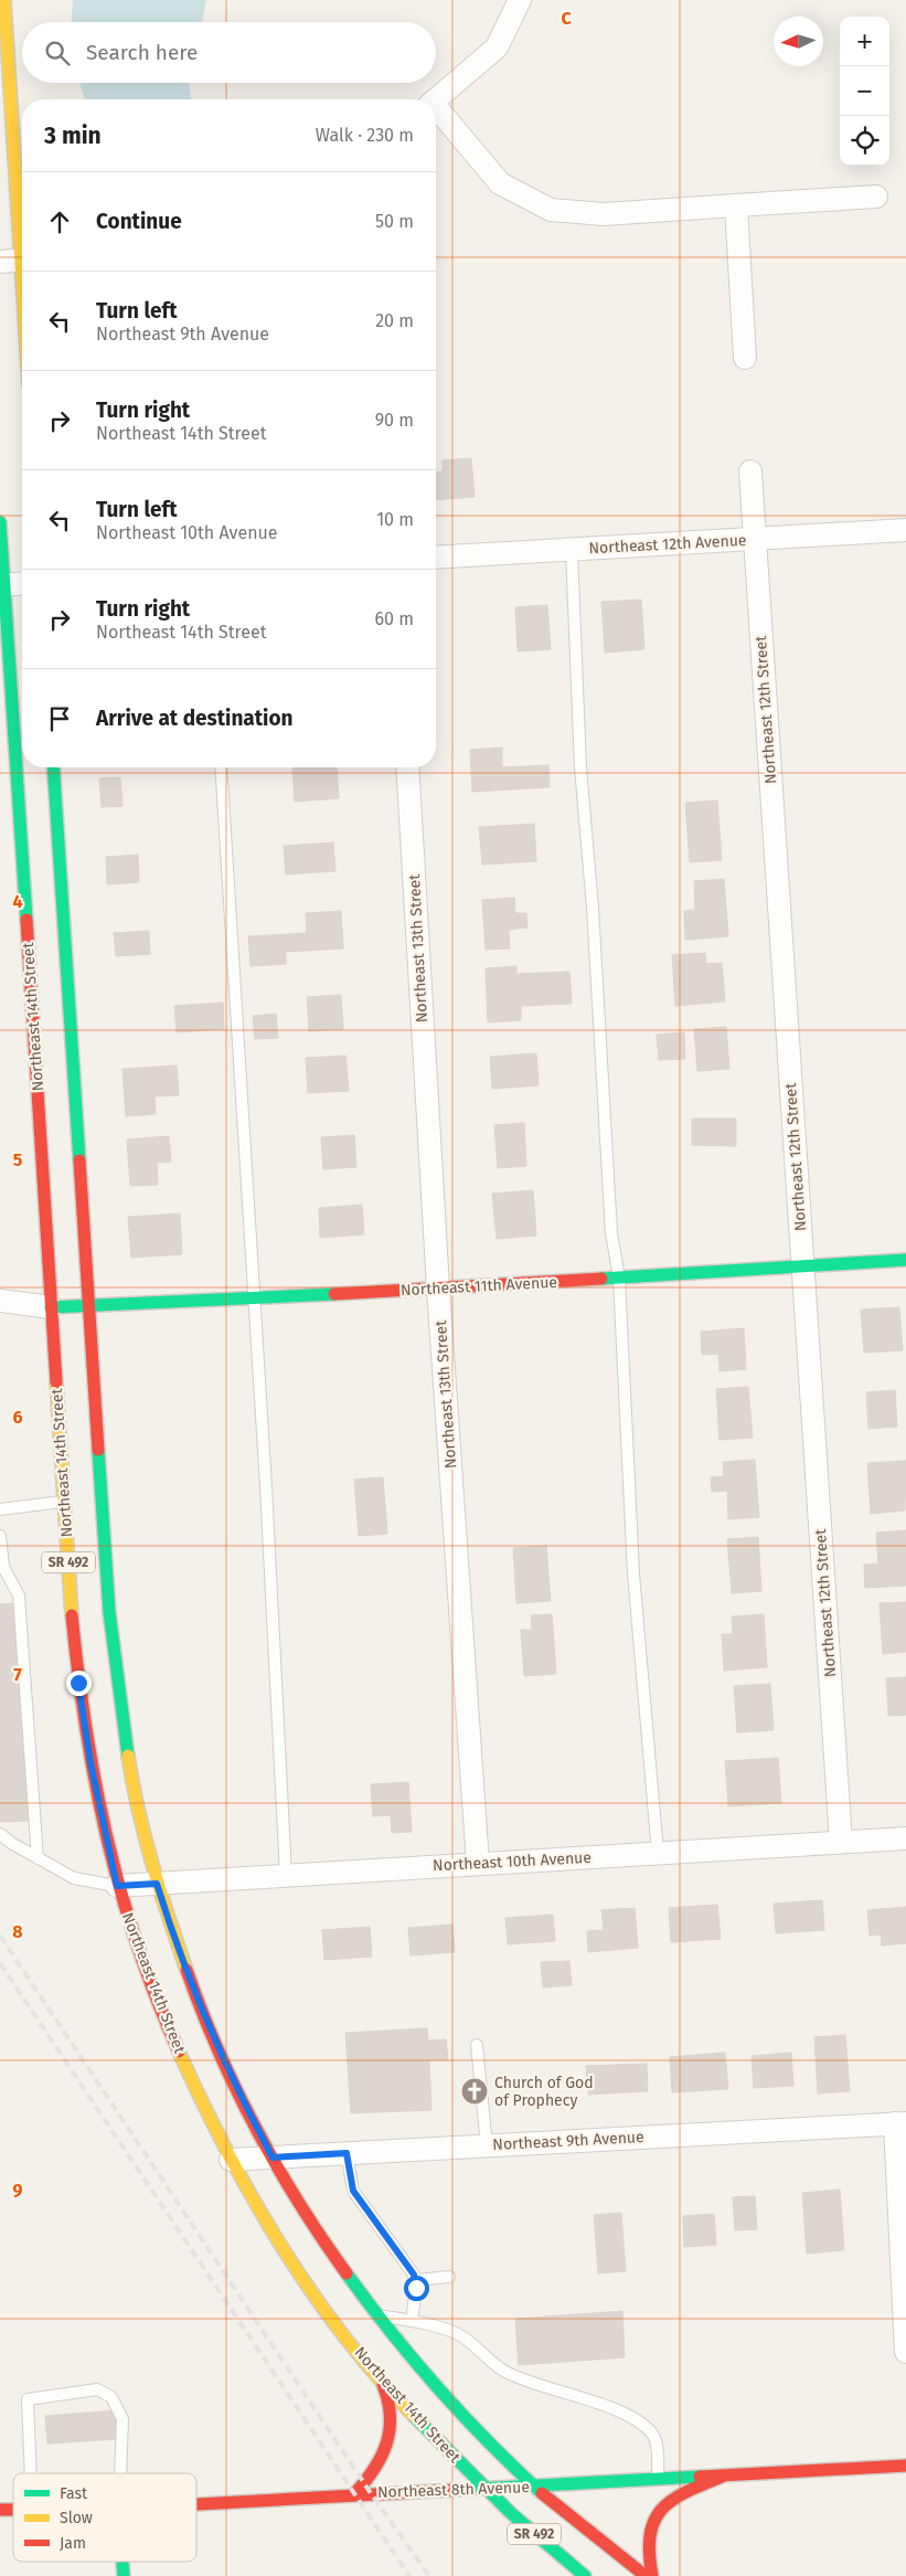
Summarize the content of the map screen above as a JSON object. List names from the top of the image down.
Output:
{
  "streets": {
    "main road": [
      "Northeast 14th Street",
      "Northeast 11th Avenue",
      "SR 492",
      "Northeast 8th Avenue"
    ],
    "street": [
      "Northeast 12th Avenue",
      "Northeast 12th Street",
      "Northeast 13th Street",
      "Northeast 10th Avenue",
      "Northeast 9th Avenue"
    ]
  },
  "crossings": [
    ["Northeast 12th Avenue", "Northeast 12th Street"],
    ["Northeast 12th Street", "Northeast 11th Avenue"],
    ["Northeast 12th Street", "Northeast 10th Avenue"],
    ["Northeast 13th Street", "Northeast 11th Avenue"],
    ["Northeast 13th Street", "Northeast 10th Avenue"],
    ["Northeast 14th Street", "Northeast 11th Avenue"],
    ["Northeast 14th Street", "Northeast 10th Avenue"],
    ["Northeast 14th Street", "Northeast 9th Avenue"],
    ["Northeast 14th Street", "Northeast 8th Avenue"],
    ["Northeast 11th Avenue", "SR 492"],
    ["SR 492", "Northeast 10th Avenue"],
    ["SR 492", "Northeast 9th Avenue"],
    ["SR 492", "Northeast 8th Avenue"]
  ],
  "places": {
    "church": ["Church of God of Prophecy"]
  },
  "legend": ["Fast", "Slow", "Jam"],
  "north": "left",
  "page": {
    "map_buttons": ["+", "−"],
    "search": "Search here",
    "heading": ["3 min", "Walk · 230 m"],
    "list": [
      ["Continue", "50 m"],
      ["Turn left", "Northeast 9th Avenue", "20 m"],
      ["Turn right", "Northeast 14th Street", "90 m"],
      ["Turn left", "Northeast 10th Avenue", "10 m"],
      ["Turn right", "Northeast 14th Street", "60 m"],
      "Arrive at destination"
    ]
  },
  "grid": {
    "columns": ["C"],
    "rows": [
      "4",
      "5",
      "6",
      "7",
      "8",
      "9"
    ]
  }
}
